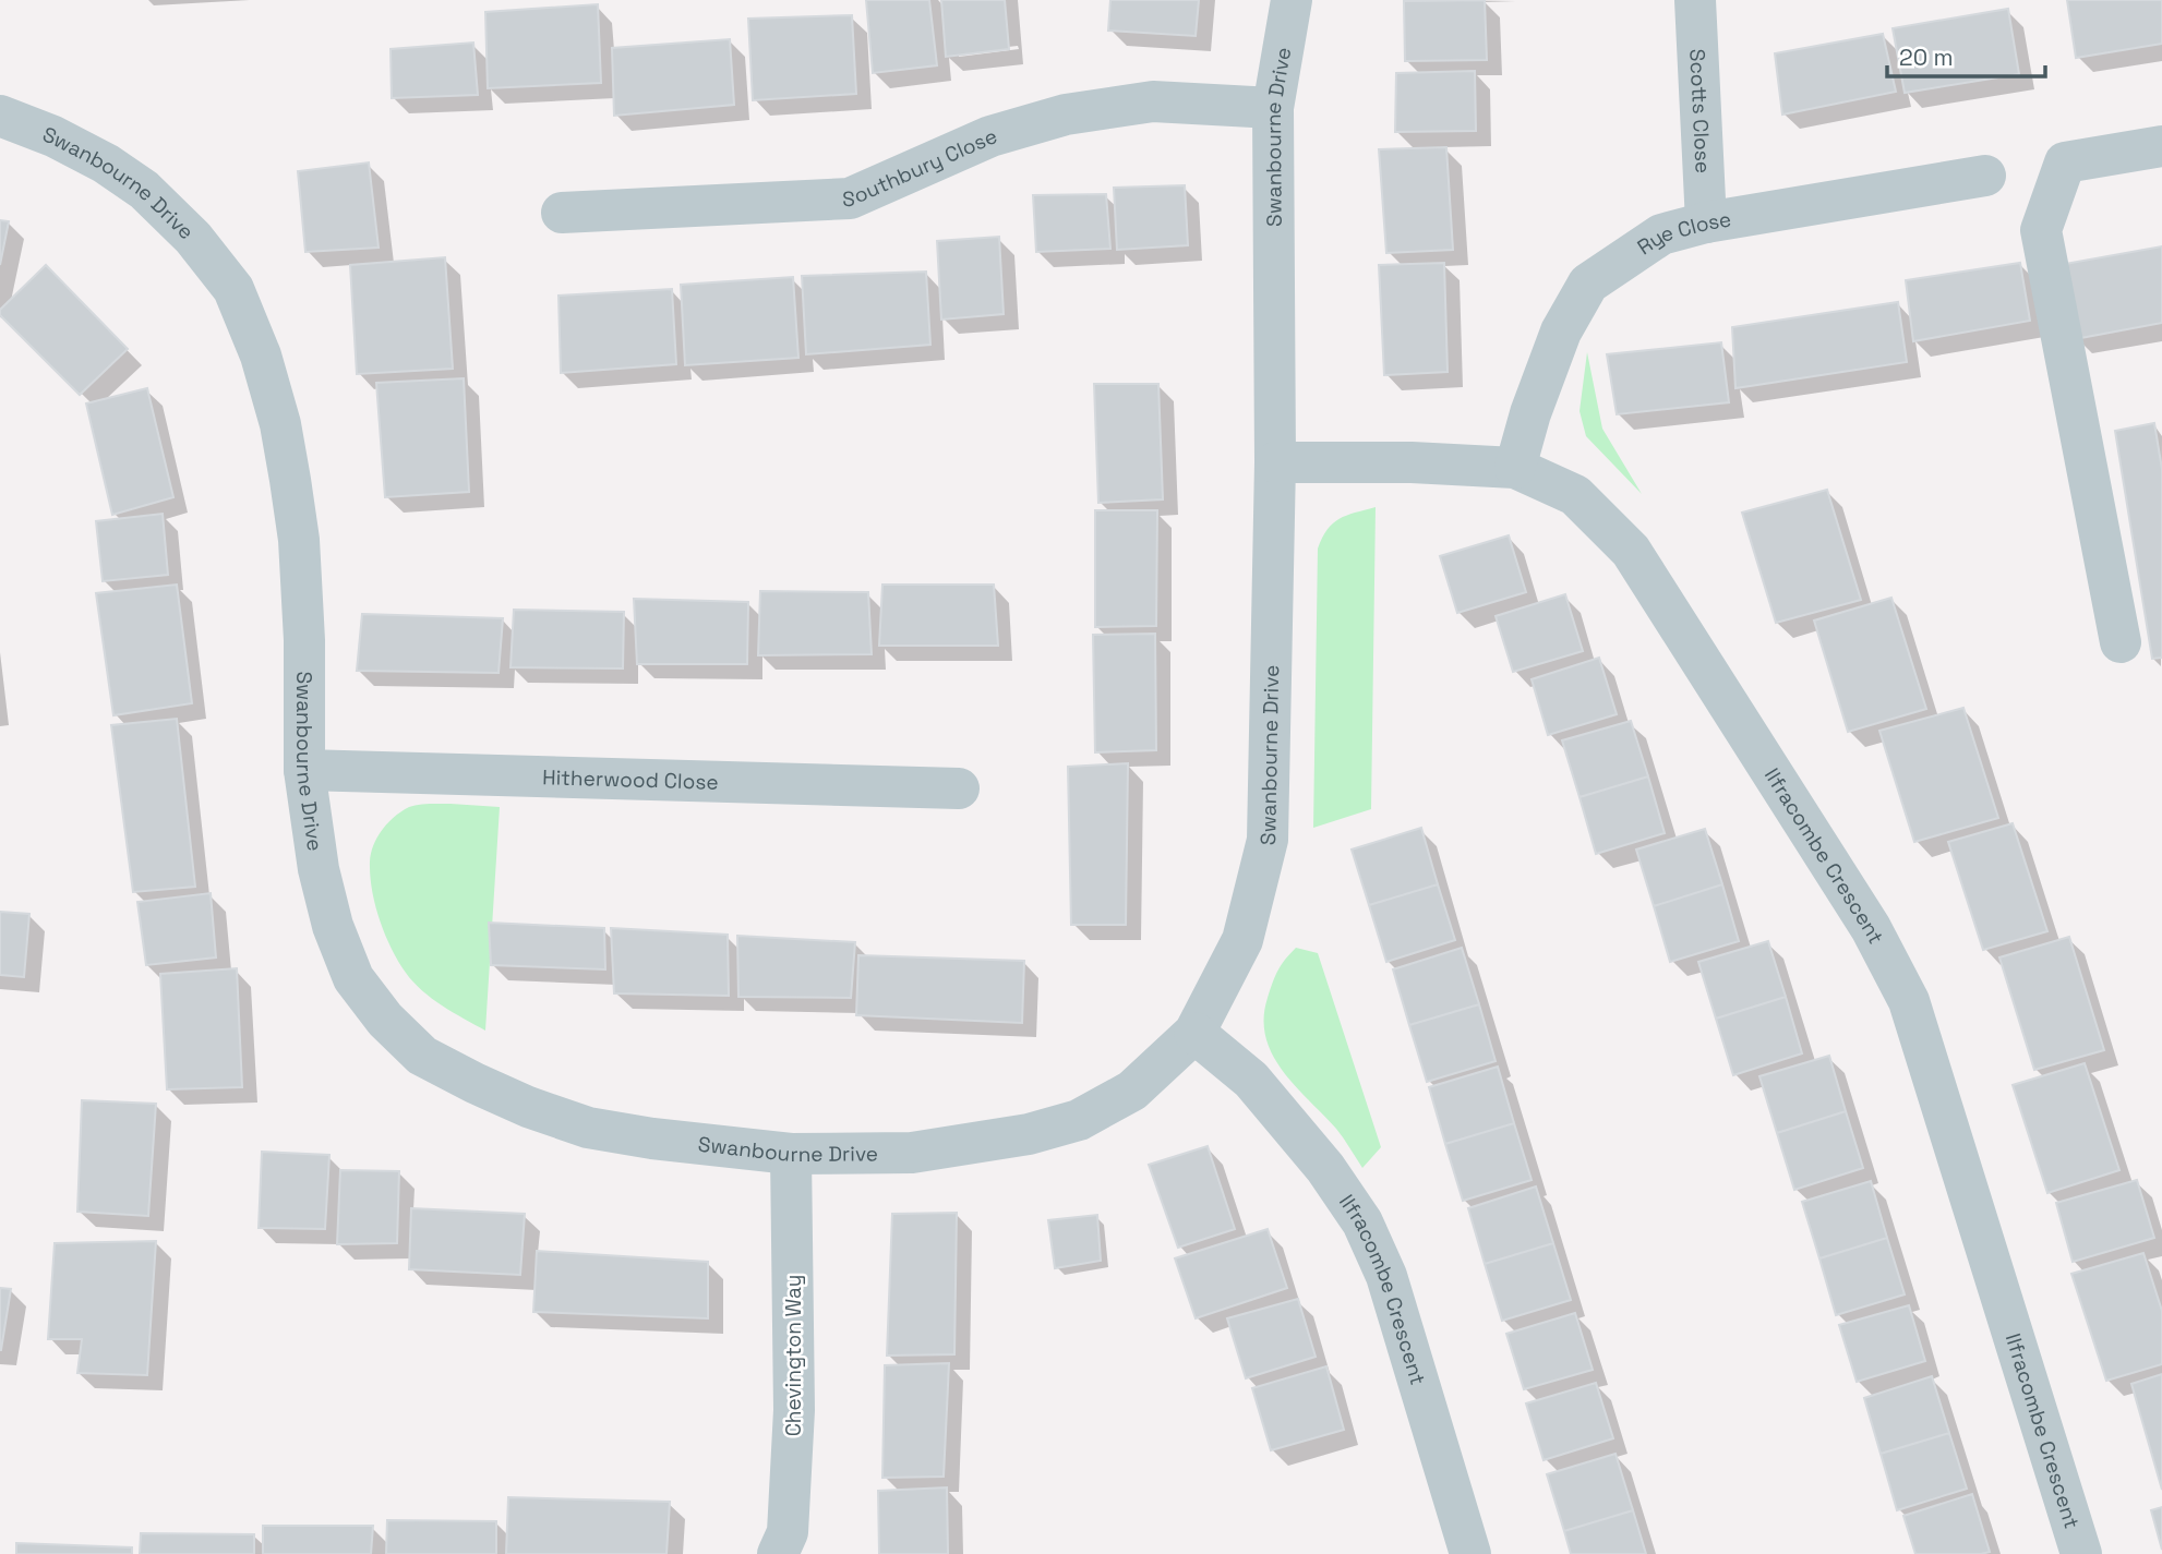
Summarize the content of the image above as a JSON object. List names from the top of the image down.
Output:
{
  "streets": {
    "street": [
      "Scotts Close",
      "Swanbourne Drive",
      "Southbury Close",
      "Rye Close",
      "Hitherwood Close",
      "Ilfracombe Crescent",
      "Chevington Way"
    ]
  },
  "crossings": [
    ["Scotts Close", "Rye Close"],
    ["Swanbourne Drive", "Southbury Close"],
    ["Swanbourne Drive", "Hitherwood Close"],
    ["Swanbourne Drive", "Ilfracombe Crescent"],
    ["Swanbourne Drive", "Chevington Way"],
    ["Rye Close", "Ilfracombe Crescent"]
  ],
  "scale_bar": "20 m"
}
